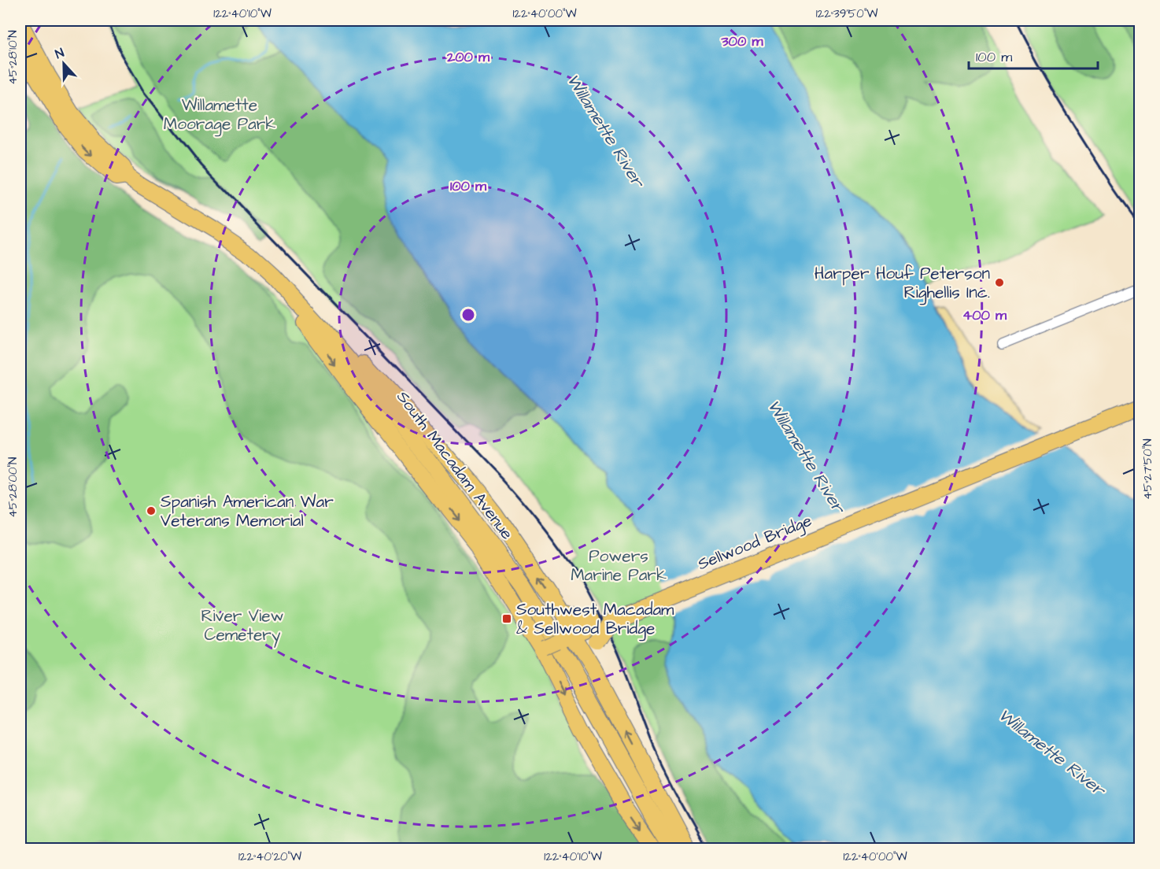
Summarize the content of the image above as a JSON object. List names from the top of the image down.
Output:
{
  "streets": {
    "main road": ["South Macadam Avenue", "Sellwood Bridge"]
  },
  "water": ["Willamette River"],
  "parks": ["Willamette Moorage Park", "Powers Marine Park", "River View Cemetery"],
  "places": {
    "other": ["Harper Houf Peterson Righellis Inc.", "Spanish American War Veterans Memorial"],
    "transit": ["Southwest Macadam & Sellwood Bridge"]
  },
  "scale_bar": "100 m",
  "north": "top",
  "coordinates": [
    "122°40'10\"W",
    "122°40'00\"W",
    "122°39'50\"W",
    "45°28'10\"N",
    "45°27'50\"N",
    "45°28'00\"N",
    "122°40'20\"W"
  ],
  "rings": [
    "300 m",
    "200 m",
    "100 m",
    "400 m"
  ]
}
